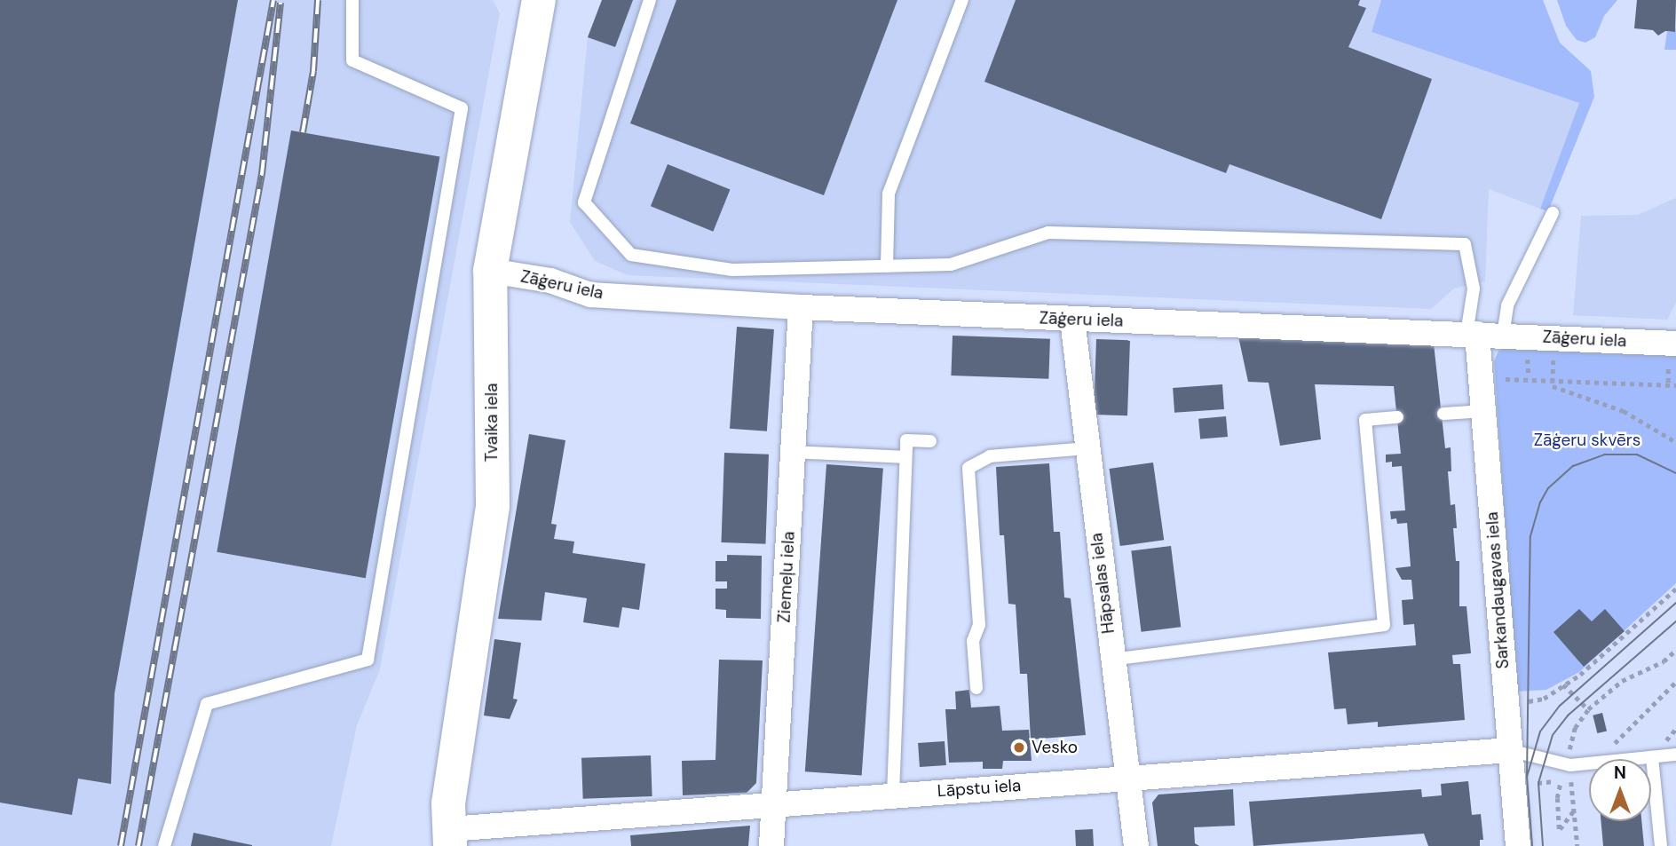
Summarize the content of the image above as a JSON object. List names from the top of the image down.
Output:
{
  "streets": {
    "main road": ["Tvaika iela"],
    "street": [
      "Zāģeru iela",
      "Ziemeļu iela",
      "Hāpsalas iela",
      "Sarkandaugavas iela",
      "Lāpstu iela"
    ]
  },
  "crossings": [
    ["Zāģeru iela", "Tvaika iela"],
    ["Zāģeru iela", "Ziemeļu iela"],
    ["Zāģeru iela", "Hāpsalas iela"],
    ["Zāģeru iela", "Sarkandaugavas iela"],
    ["Tvaika iela", "Lāpstu iela"],
    ["Ziemeļu iela", "Lāpstu iela"],
    ["Hāpsalas iela", "Lāpstu iela"],
    ["Sarkandaugavas iela", "Lāpstu iela"]
  ],
  "parks": ["Zāģeru skvērs"],
  "places": ["Vesko"],
  "north": "top"
}
